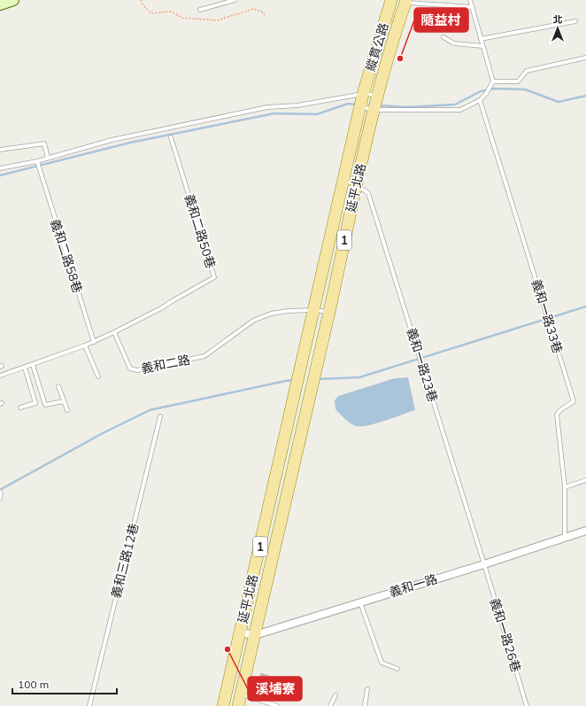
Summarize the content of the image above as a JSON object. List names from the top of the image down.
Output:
{
  "streets": {
    "main road": ["縱貫公路", "延平北路", "1"],
    "street": ["義和一路"],
    "lane": [
      "義和二路50巷",
      "義和二路58巷",
      "義和一路33巷",
      "義和二路",
      "義和一路23巷",
      "義和三路12巷",
      "義和一路26巷"
    ]
  },
  "crossings": [
    ["縱貫公路", "1"],
    ["延平北路", "1"],
    ["延平北路", "義和二路"],
    ["延平北路", "義和一路23巷"],
    ["延平北路", "義和一路"],
    ["義和二路50巷", "義和二路"],
    ["義和一路33巷", "義和一路"],
    ["義和一路23巷", "義和一路"],
    ["義和一路23巷", "義和一路26巷"],
    ["義和一路", "義和一路26巷"]
  ],
  "places": ["隨益村", "溪埔寮"],
  "scale_bar": "100 m",
  "north": "top"
}
